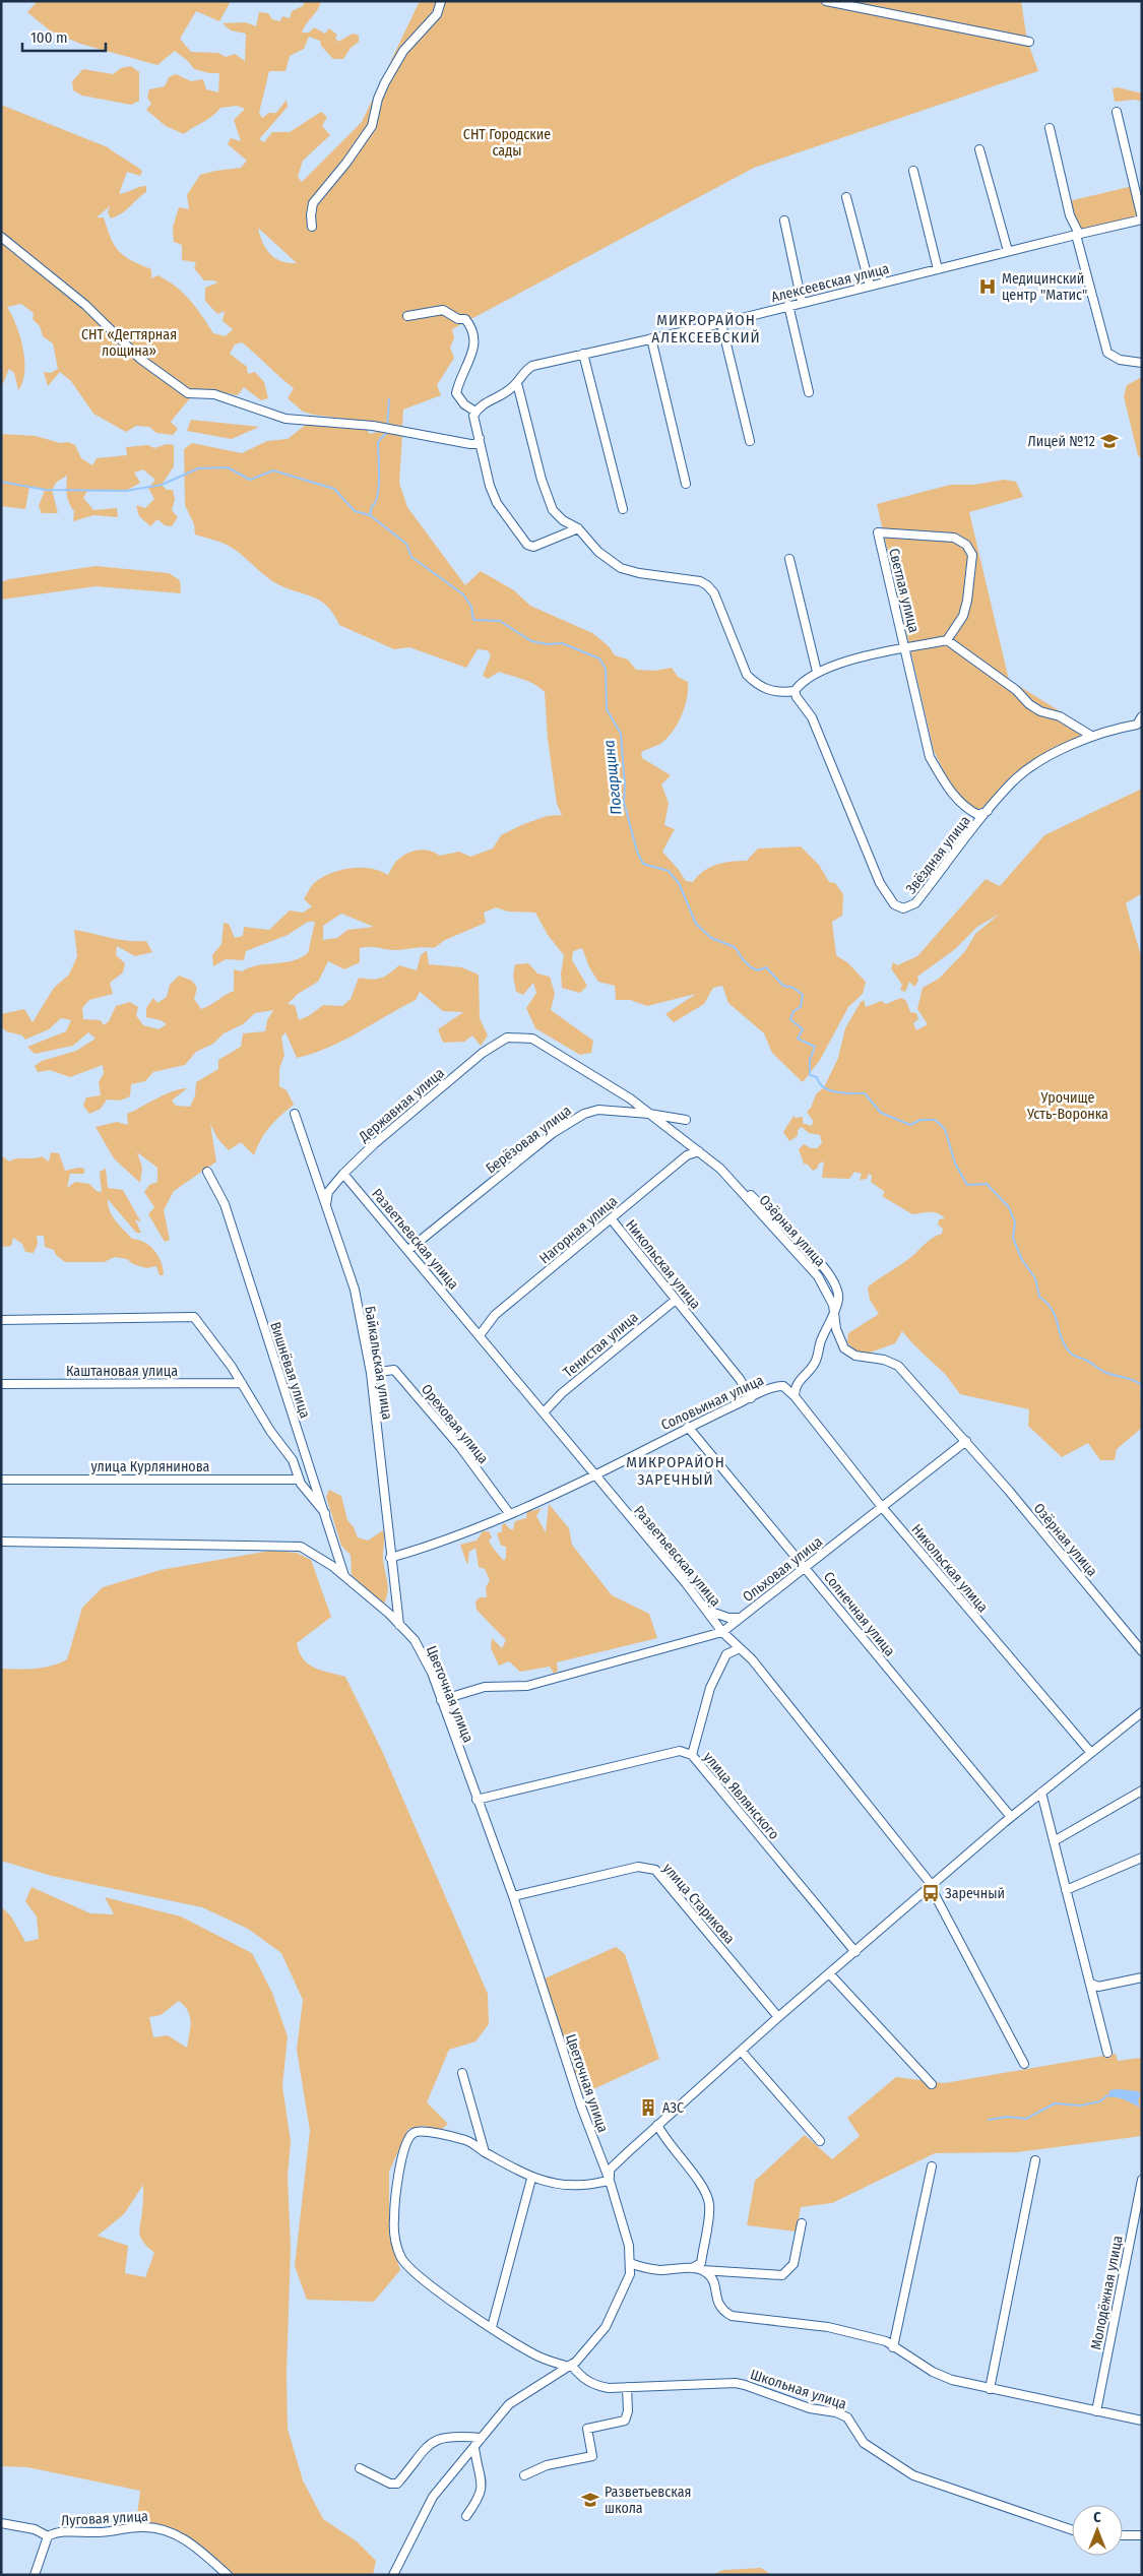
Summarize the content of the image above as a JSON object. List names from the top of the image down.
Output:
{
  "streets": {
    "street": [
      "Алексеевская улица",
      "Светлая улица",
      "Звёздная улица",
      "Державная улица",
      "Берёзовая улица",
      "Нагорная улица",
      "Озёрная улица",
      "Разветьевская улица",
      "Никольская улица",
      "Тенистая улица",
      "Байкальская улица",
      "Вишнёвая улица",
      "Каштановая улица",
      "Соловьиная улица",
      "Ореховая улица",
      "улица Курлянинова",
      "Ольховая улица",
      "Солнечная улица",
      "Цветочная улица",
      "улица Являнского",
      "улица Старикова",
      "Молодёжная улица",
      "Школьная улица",
      "Луговая улица"
    ]
  },
  "crossings": [
    ["Светлая улица", "Звёздная улица"],
    ["Державная улица", "Озёрная улица"],
    ["Державная улица", "Разветьевская улица"],
    ["Державная улица", "Байкальская улица"],
    ["Берёзовая улица", "Озёрная улица"],
    ["Берёзовая улица", "Разветьевская улица"],
    ["Нагорная улица", "Озёрная улица"],
    ["Нагорная улица", "Разветьевская улица"],
    ["Нагорная улица", "Никольская улица"],
    ["Озёрная улица", "Ольховая улица"],
    ["Разветьевская улица", "Тенистая улица"],
    ["Разветьевская улица", "Соловьиная улица"],
    ["Разветьевская улица", "Ольховая улица"],
    ["Никольская улица", "Тенистая улица"],
    ["Никольская улица", "Соловьиная улица"],
    ["Никольская улица", "Ольховая улица"],
    ["Байкальская улица", "Соловьиная улица"],
    ["Байкальская улица", "Ореховая улица"],
    ["Байкальская улица", "Цветочная улица"],
    ["Вишнёвая улица", "Цветочная улица"],
    ["Соловьиная улица", "Ореховая улица"],
    ["Соловьиная улица", "Солнечная улица"],
    ["Ольховая улица", "Солнечная улица"],
    ["Ольховая улица", "Цветочная улица"],
    ["Цветочная улица", "улица Являнского"],
    ["Цветочная улица", "улица Старикова"],
    ["Цветочная улица", "Школьная улица"]
  ],
  "districts": ["МИКРОРАЙОН АЛЕКСЕЕВСКИЙ", "МИКРОРАЙОН ЗАРЕЧНЫЙ"],
  "water": ["Погарщина"],
  "parks": ["СНТ Городские сады", "СНТ «Дегтярная лощина»", "Урочище Усть-Воронка"],
  "places": {
    "hospital": ["Медицинский центр \"Матис\""],
    "school or university": ["Лицей №12", "Разветьевская школа"],
    "bus stop": ["Заречный"],
    "building": ["АЗС"]
  },
  "scale_bar": "100 m",
  "north": "top"
}
